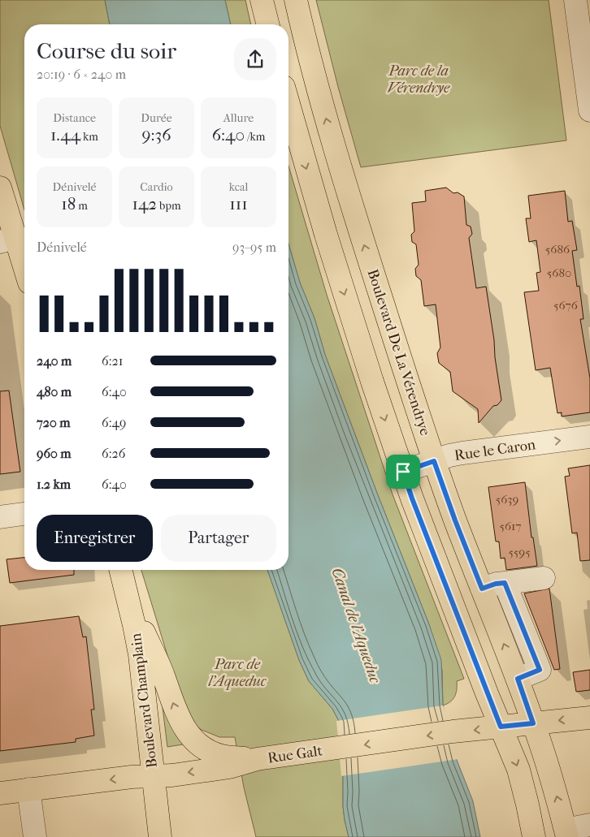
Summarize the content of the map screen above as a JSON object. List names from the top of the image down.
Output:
{
  "streets": {
    "main road": ["Boulevard De La Vérendrye", "Boulevard Champlain", "Rue Galt"],
    "street": ["Rue le Caron"]
  },
  "crossings": [
    ["Boulevard De La Vérendrye", "Rue le Caron"],
    ["Boulevard De La Vérendrye", "Rue Galt"],
    ["Boulevard Champlain", "Rue Galt"]
  ],
  "one_way": ["Rue Galt"],
  "water": ["Canal de l'Aqueduc"],
  "parks": ["Parc de la Vérendrye", "Parc de l'Aqueduc"],
  "house_numbers": [
    "5686",
    "5680",
    "5676",
    "5639",
    "5617",
    "5595"
  ],
  "page": {
    "heading": ["Course du soir", "20:19 · 6 × 240 m"],
    "stats": [
      ["Distance", "1.44 km"],
      ["Durée", "9:36"],
      ["Allure", "6:40 /km"],
      ["Dénivelé", "18 m"],
      ["Cardio", "142 bpm"],
      ["kcal", "111"]
    ],
    "chart": ["Dénivelé", "93–95 m"],
    "list": [
      {
        "name": "240 m",
        "note": "6:21"
      },
      {
        "name": "480 m",
        "note": "6:40"
      },
      {
        "name": "720 m",
        "note": "6:49"
      },
      {
        "name": "960 m",
        "note": "6:26"
      },
      {
        "name": "1.2 km",
        "note": "6:40"
      }
    ],
    "buttons": ["Enregistrer", "Partager"]
  }
}
